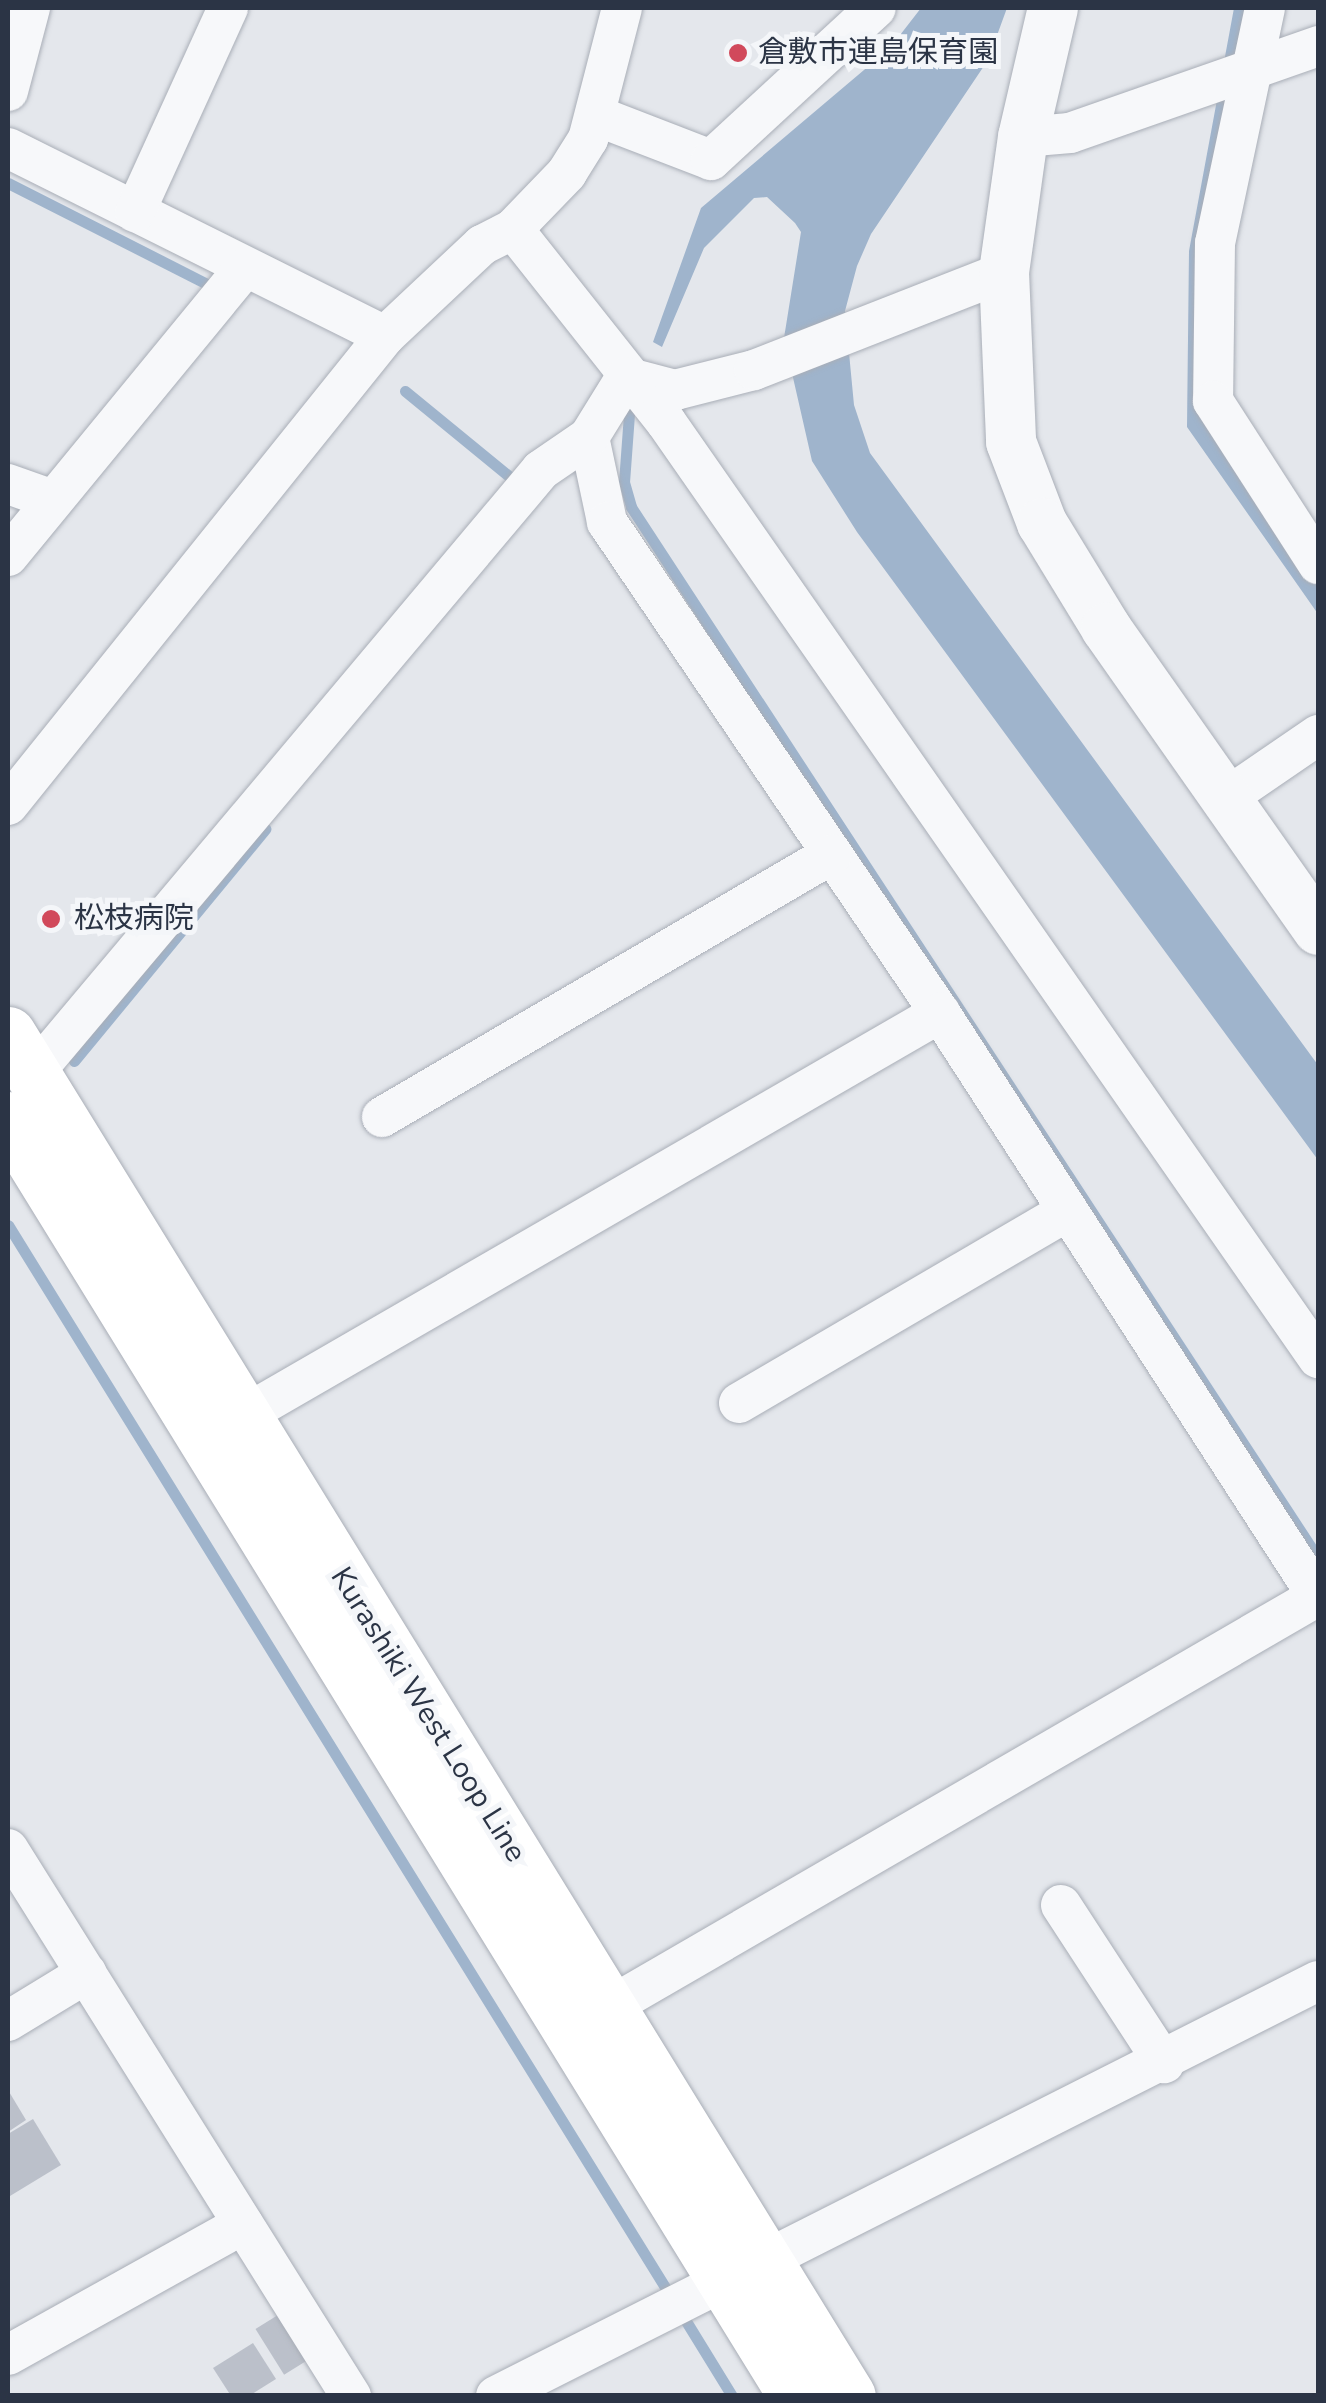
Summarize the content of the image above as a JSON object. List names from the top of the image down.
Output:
{
  "streets": {
    "main road": ["Kurashiki West Loop Line"]
  },
  "places": ["倉敷市連島保育園", "松枝病院"]
}
